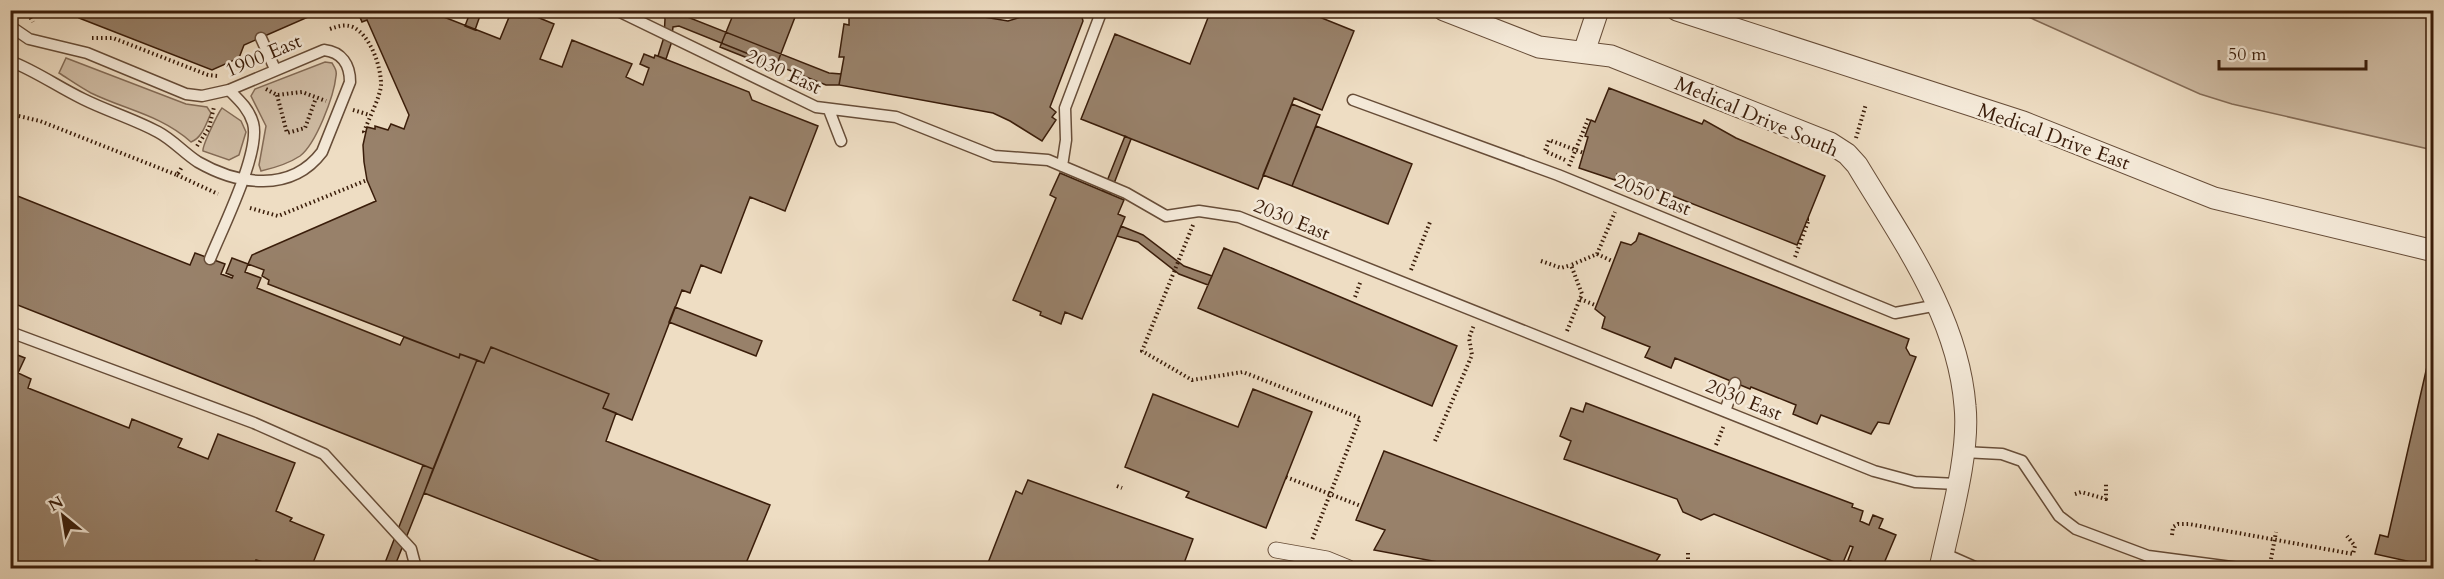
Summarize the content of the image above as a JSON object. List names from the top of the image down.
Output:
{
  "streets": {
    "street": ["Medical Drive South", "Medical Drive East"],
    "lane": ["1900 East", "2030 East", "2050 East"]
  },
  "crossings": [
    ["2030 East", "Medical Drive South"],
    ["Medical Drive South", "2050 East"]
  ],
  "scale_bar": "50 m",
  "north": "top left"
}
